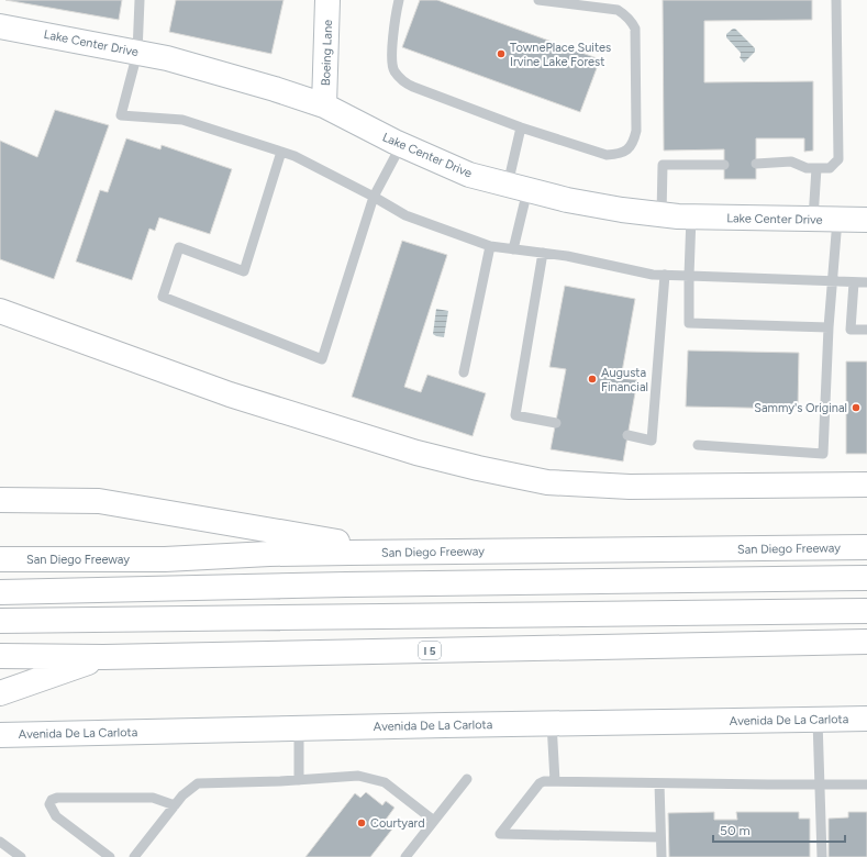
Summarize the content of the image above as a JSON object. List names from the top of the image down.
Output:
{
  "streets": {
    "main road": [
      "Lake Center Drive",
      "Boeing Lane",
      "San Diego Freeway",
      "I 5",
      "Avenida De La Carlota"
    ]
  },
  "crossings": [
    ["Lake Center Drive", "Boeing Lane"]
  ],
  "places": [
    "TownePlace Suites Irvine Lake Forest",
    "Augusta Financial",
    "Sammy's Original",
    "Courtyard"
  ],
  "scale_bar": "50 m"
}
